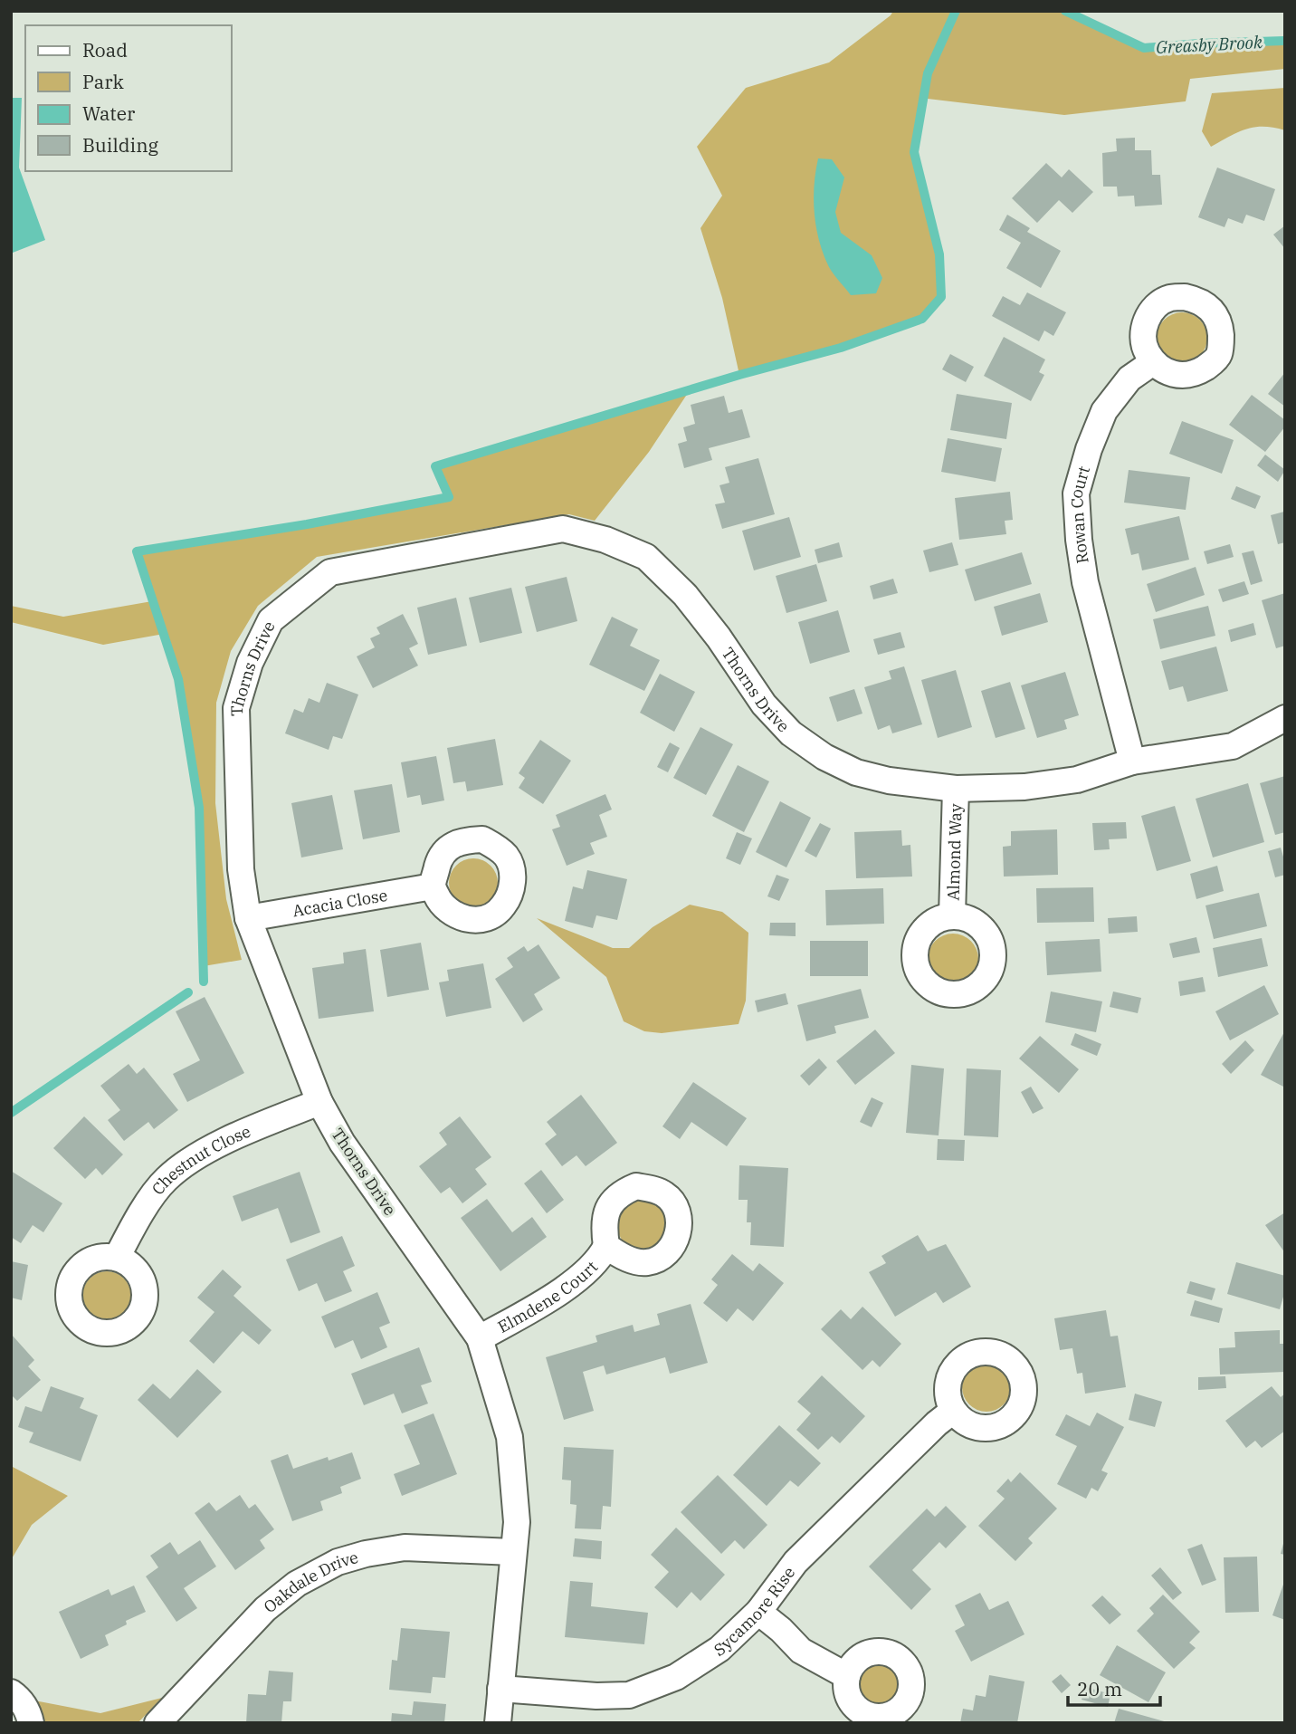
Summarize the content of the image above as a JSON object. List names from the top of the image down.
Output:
{
  "streets": {
    "street": [
      "Rowan Court",
      "Thorns Drive",
      "Almond Way",
      "Acacia Close",
      "Chestnut Close",
      "Elmdene Court",
      "Oakdale Drive",
      "Sycamore Rise"
    ]
  },
  "crossings": [
    ["Rowan Court", "Thorns Drive"],
    ["Thorns Drive", "Almond Way"],
    ["Thorns Drive", "Acacia Close"],
    ["Thorns Drive", "Chestnut Close"],
    ["Thorns Drive", "Elmdene Court"],
    ["Thorns Drive", "Oakdale Drive"],
    ["Thorns Drive", "Sycamore Rise"]
  ],
  "water": ["Greasby Brook"],
  "legend": [
    "Road",
    "Park",
    "Water",
    "Building"
  ],
  "scale_bar": "20 m"
}
